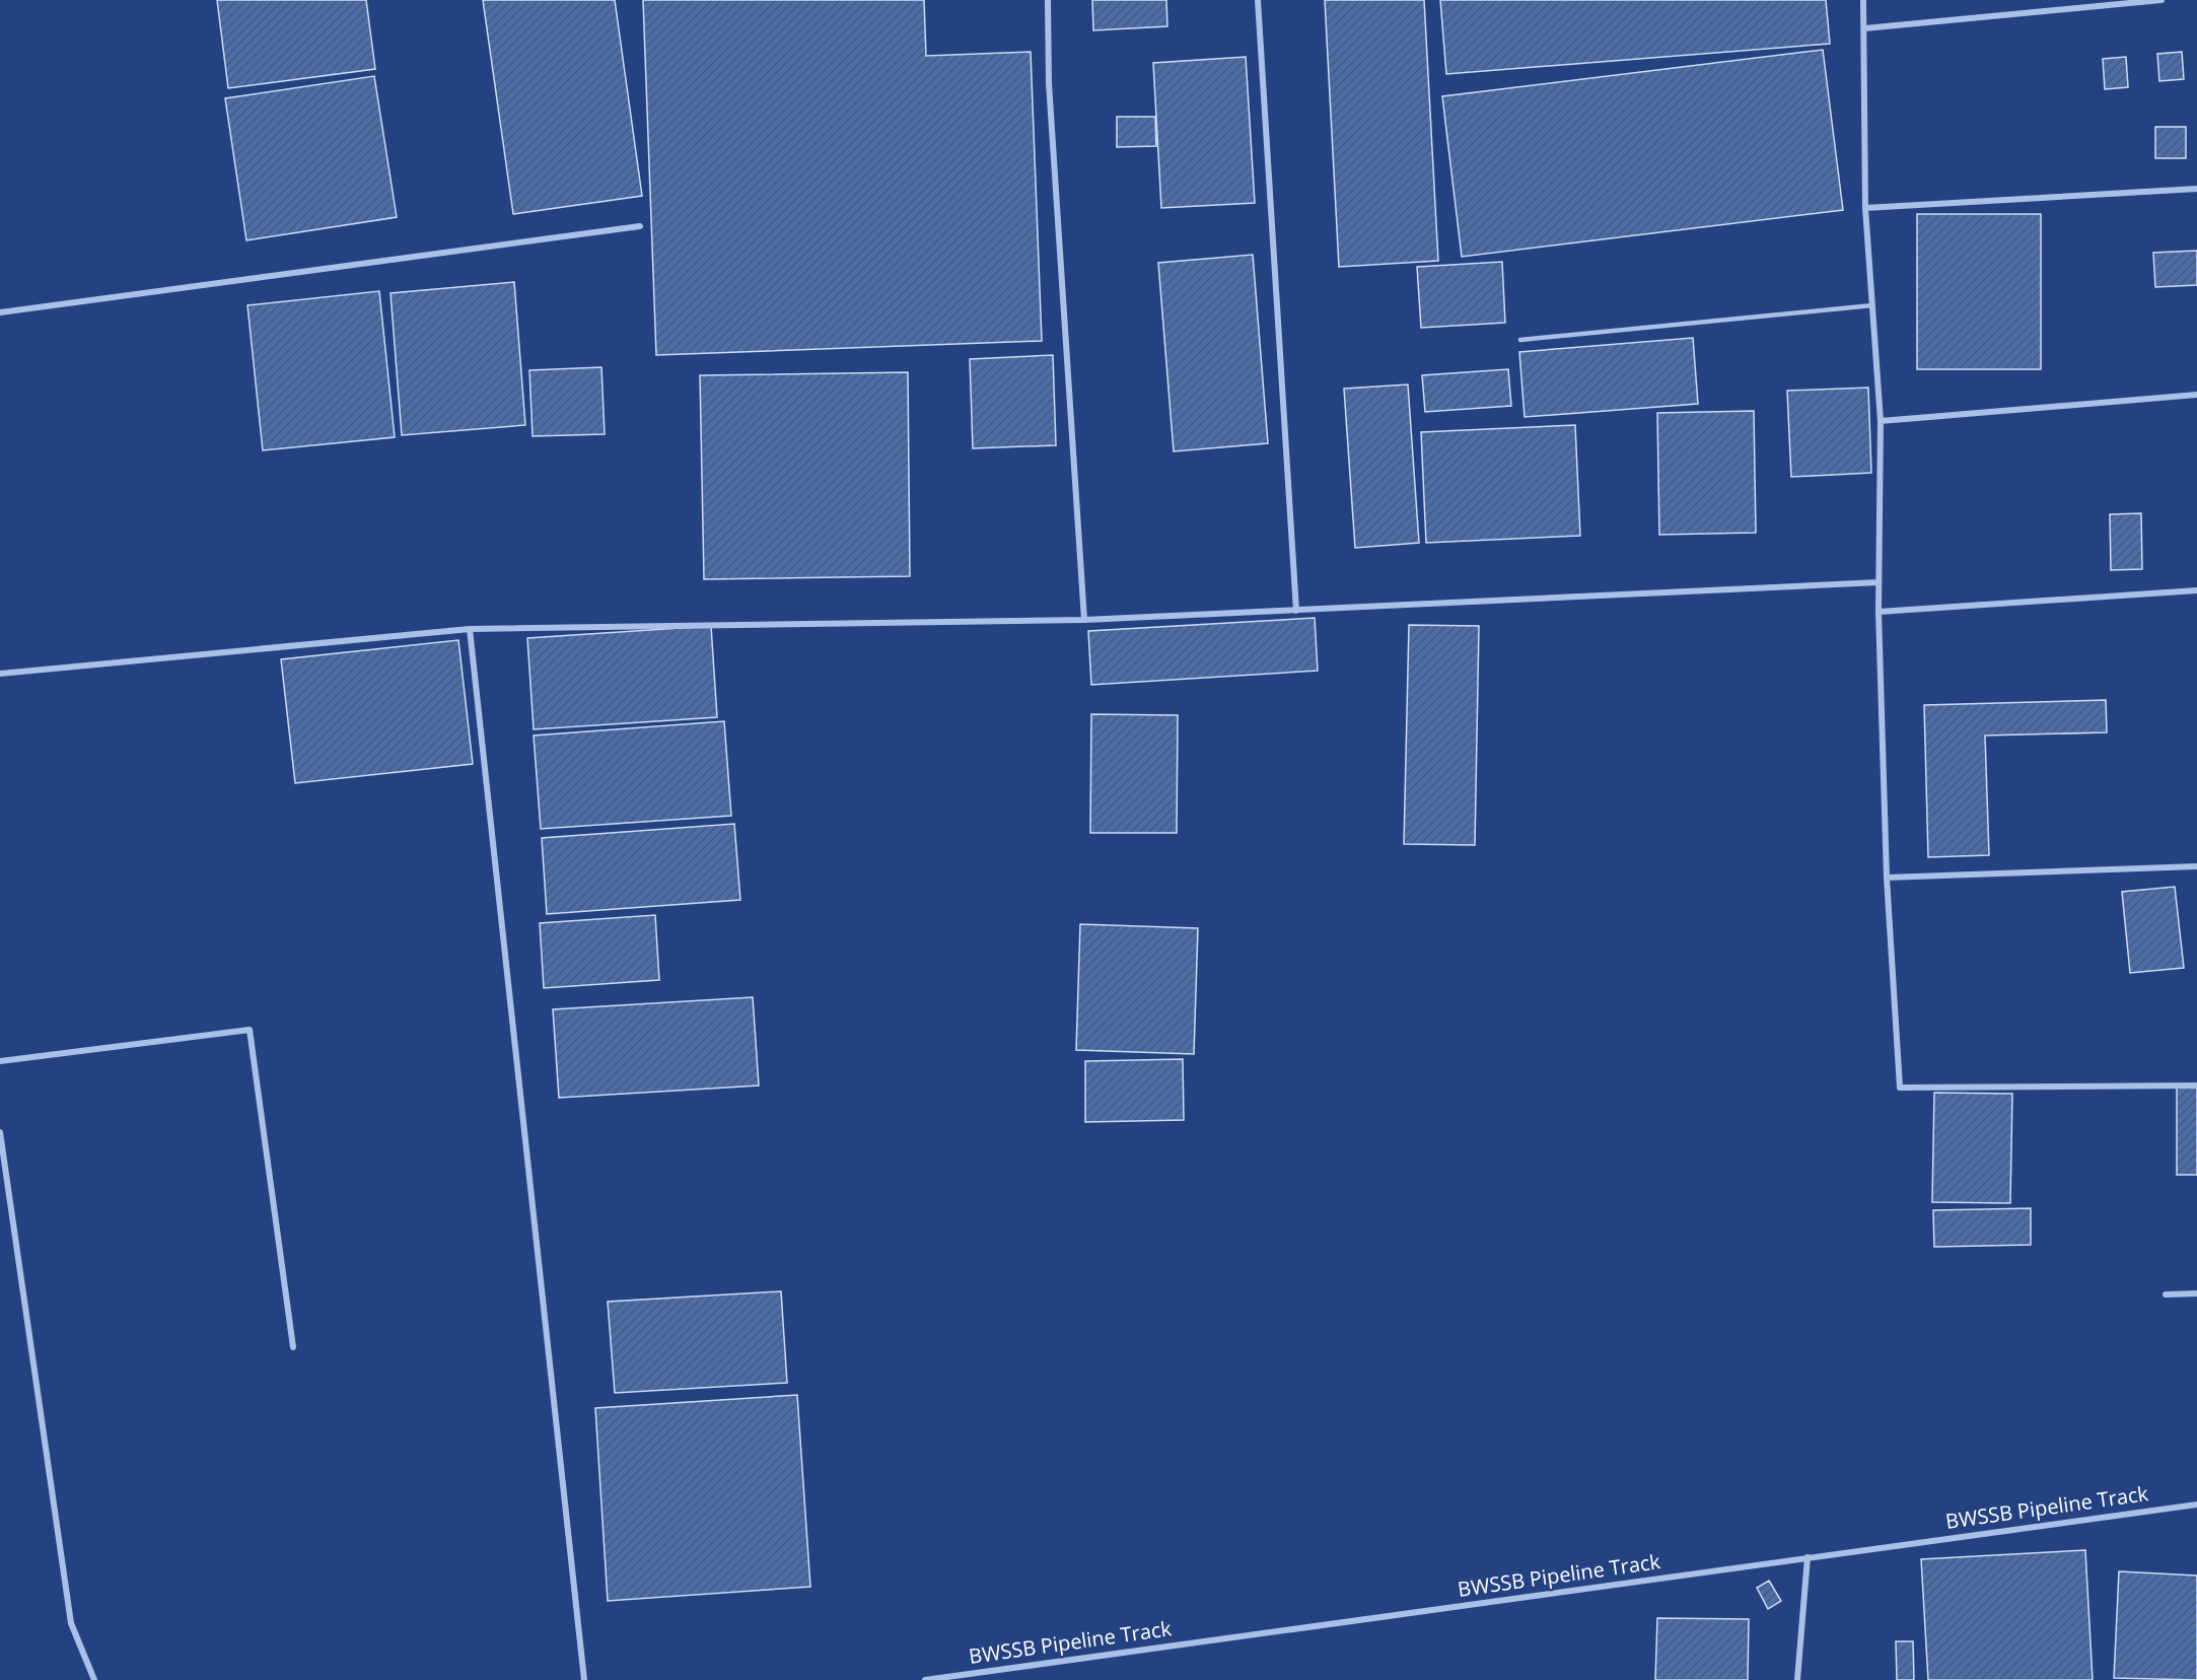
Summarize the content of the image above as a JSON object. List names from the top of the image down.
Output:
{
  "streets": {
    "street": ["BWSSB Pipeline Track"]
  }
}
